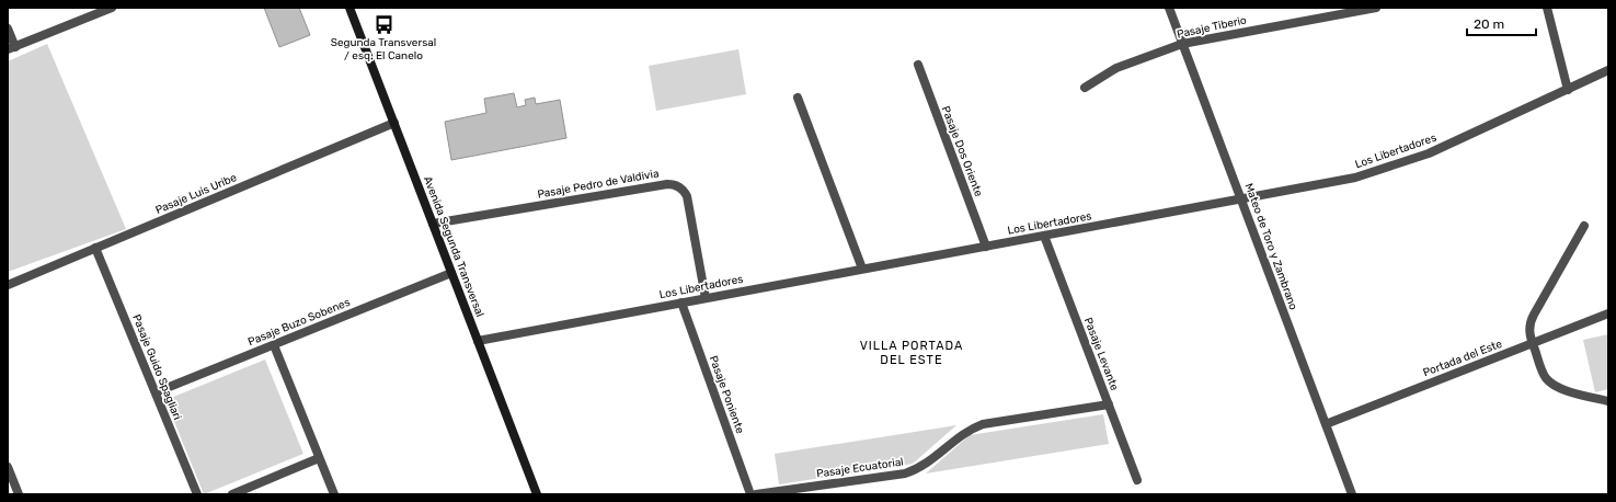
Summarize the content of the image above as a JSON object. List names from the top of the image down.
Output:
{
  "streets": {
    "main road": ["Avenida Segunda Transversal"],
    "street": [
      "Pasaje Tiberio",
      "Pasaje Dos Oriente",
      "Los Libertadores",
      "Pasaje Pedro de Valdivia",
      "Pasaje Luis Uribe",
      "Mateo de Toro y Zambrano",
      "Pasaje Buzo Sobenes",
      "Pasaje Levante",
      "Portada del Este",
      "Pasaje Guido Spagliari",
      "Pasaje Poniente",
      "Pasaje Ecuatorial"
    ]
  },
  "crossings": [
    ["Pasaje Tiberio", "Mateo de Toro y Zambrano"],
    ["Pasaje Dos Oriente", "Los Libertadores"],
    ["Los Libertadores", "Pasaje Pedro de Valdivia"],
    ["Los Libertadores", "Avenida Segunda Transversal"],
    ["Los Libertadores", "Mateo de Toro y Zambrano"],
    ["Los Libertadores", "Pasaje Levante"],
    ["Los Libertadores", "Pasaje Poniente"],
    ["Pasaje Pedro de Valdivia", "Avenida Segunda Transversal"],
    ["Pasaje Luis Uribe", "Avenida Segunda Transversal"],
    ["Pasaje Luis Uribe", "Pasaje Guido Spagliari"],
    ["Avenida Segunda Transversal", "Pasaje Buzo Sobenes"],
    ["Mateo de Toro y Zambrano", "Portada del Este"],
    ["Pasaje Buzo Sobenes", "Pasaje Guido Spagliari"],
    ["Pasaje Levante", "Pasaje Ecuatorial"]
  ],
  "districts": ["VILLA PORTADA DEL ESTE"],
  "places": {
    "bus stop": ["Segunda Transversal / esq. El Canelo"]
  },
  "scale_bar": "20 m"
}
